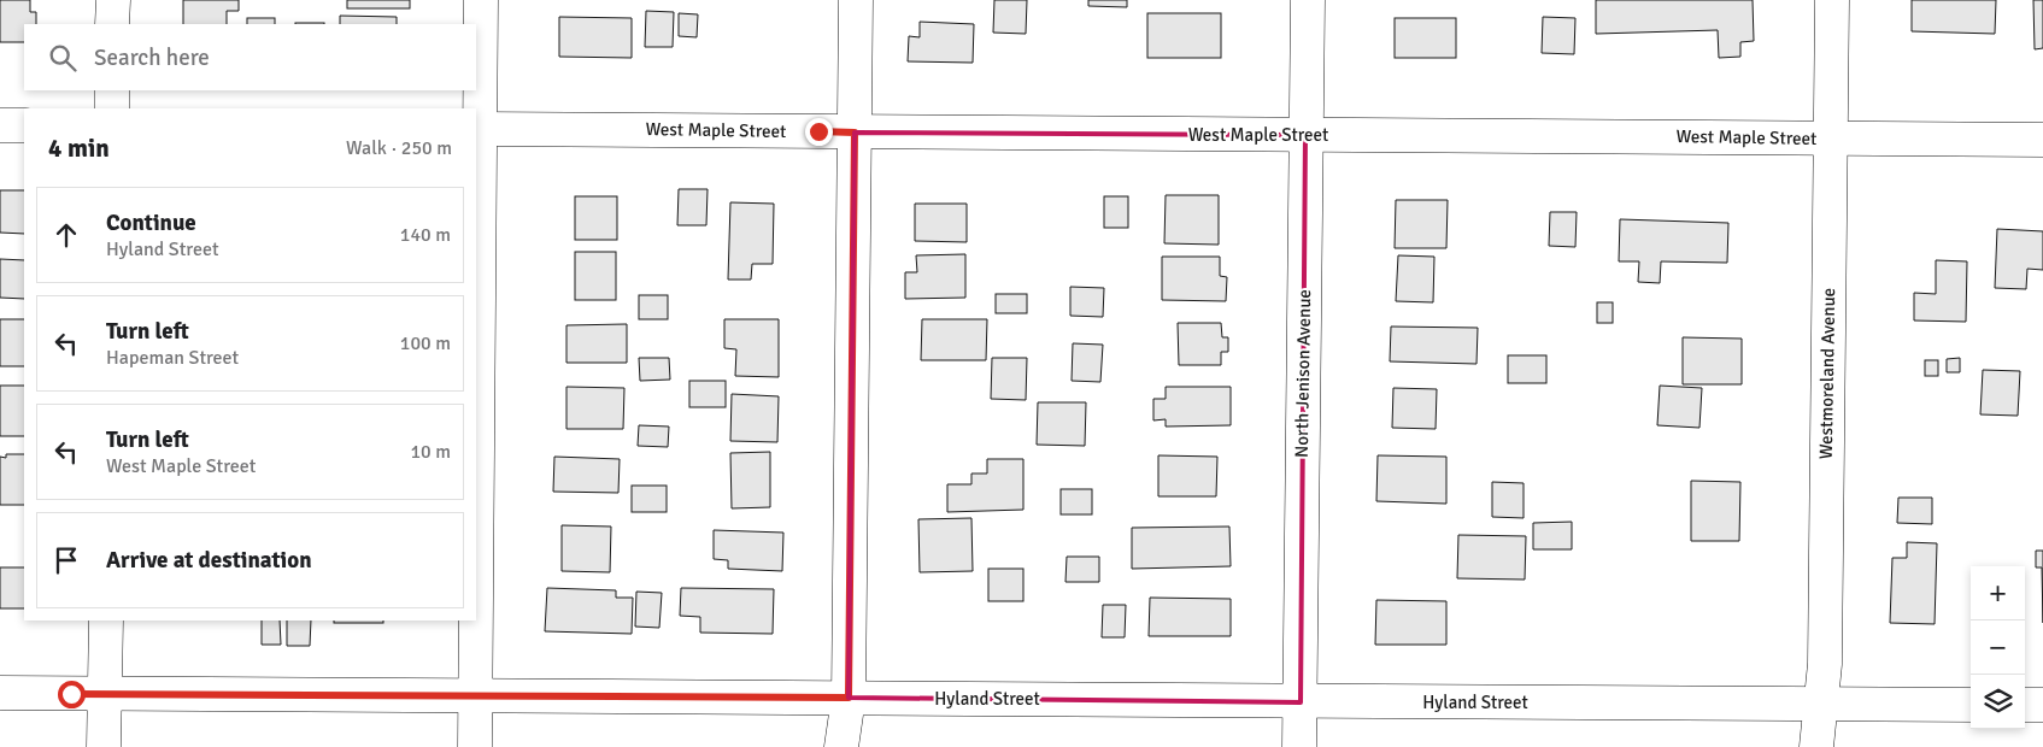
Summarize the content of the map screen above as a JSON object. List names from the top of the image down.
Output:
{
  "streets": {
    "street": [
      "West Maple Street",
      "North Jenison Avenue",
      "Westmoreland Avenue",
      "Hyland Street"
    ]
  },
  "crossings": [
    ["West Maple Street", "North Jenison Avenue"],
    ["West Maple Street", "Westmoreland Avenue"],
    ["North Jenison Avenue", "Hyland Street"],
    ["Westmoreland Avenue", "Hyland Street"]
  ],
  "page": {
    "search": "Search here",
    "heading": ["4 min", "Walk · 250 m"],
    "list": [
      ["Continue", "Hyland Street", "140 m"],
      ["Turn left", "Hapeman Street", "100 m"],
      ["Turn left", "West Maple Street", "10 m"],
      "Arrive at destination"
    ],
    "map_buttons": ["+", "−"]
  }
}
